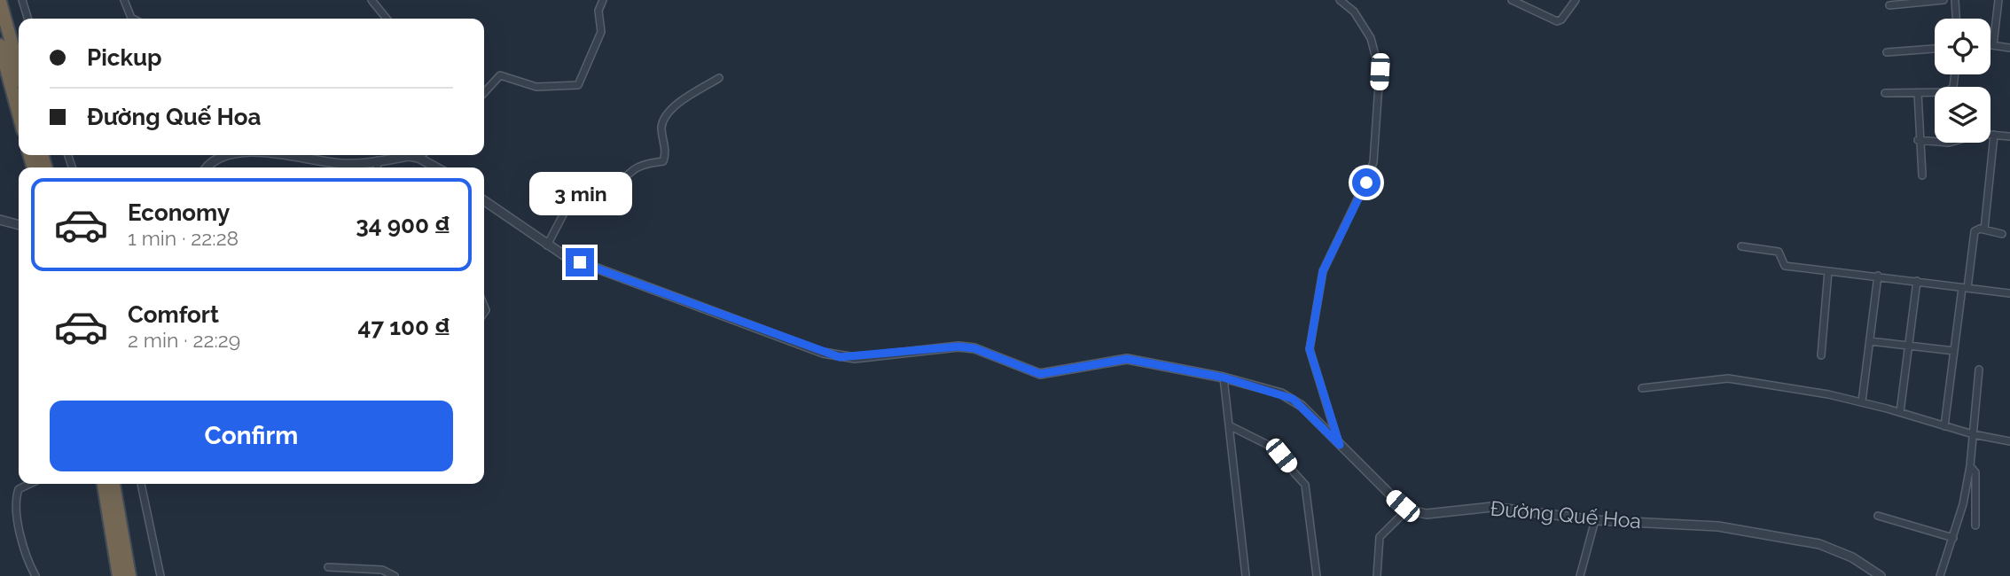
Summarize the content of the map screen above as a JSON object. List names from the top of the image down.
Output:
{
  "streets": {
    "street": ["Đường Quế Hoa"]
  },
  "page": {
    "banner": ["Pickup", "Đường Quế Hoa"],
    "bubble": "3 min",
    "list": [
      {
        "name": "Economy",
        "note": "1 min · 22:28",
        "value": "34 900 ₫"
      },
      {
        "name": "Comfort",
        "note": "2 min · 22:29",
        "value": "47 100 ₫"
      }
    ],
    "buttons": "Confirm"
  }
}
